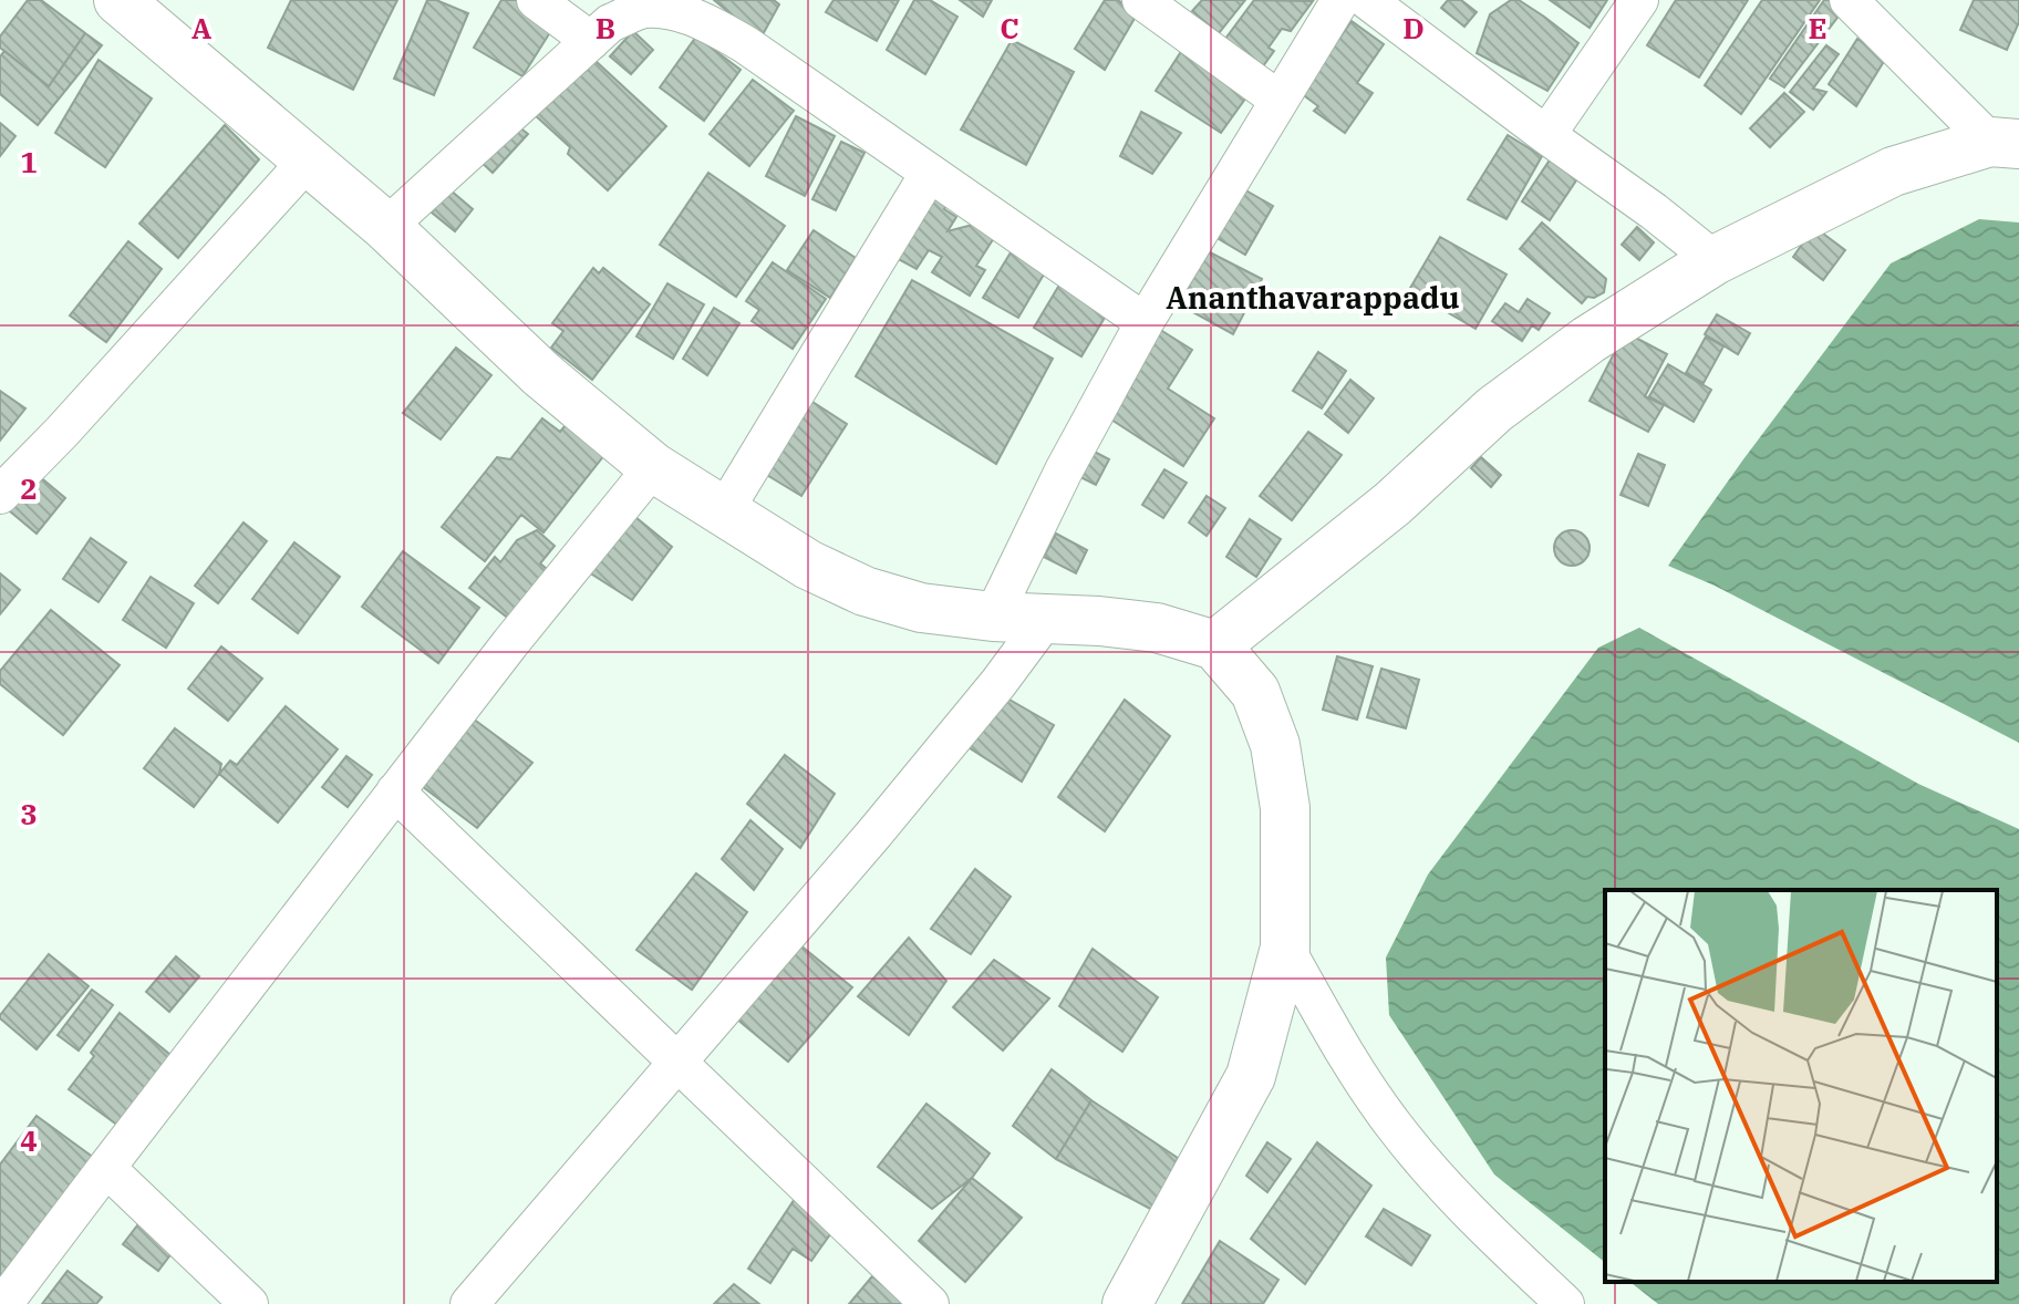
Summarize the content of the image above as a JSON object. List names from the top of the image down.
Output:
{
  "districts": ["Ananthavarappadu"],
  "grid": {
    "columns": [
      "A",
      "B",
      "C",
      "D",
      "E"
    ],
    "rows": [
      "1",
      "2",
      "3",
      "4"
    ]
  }
}
